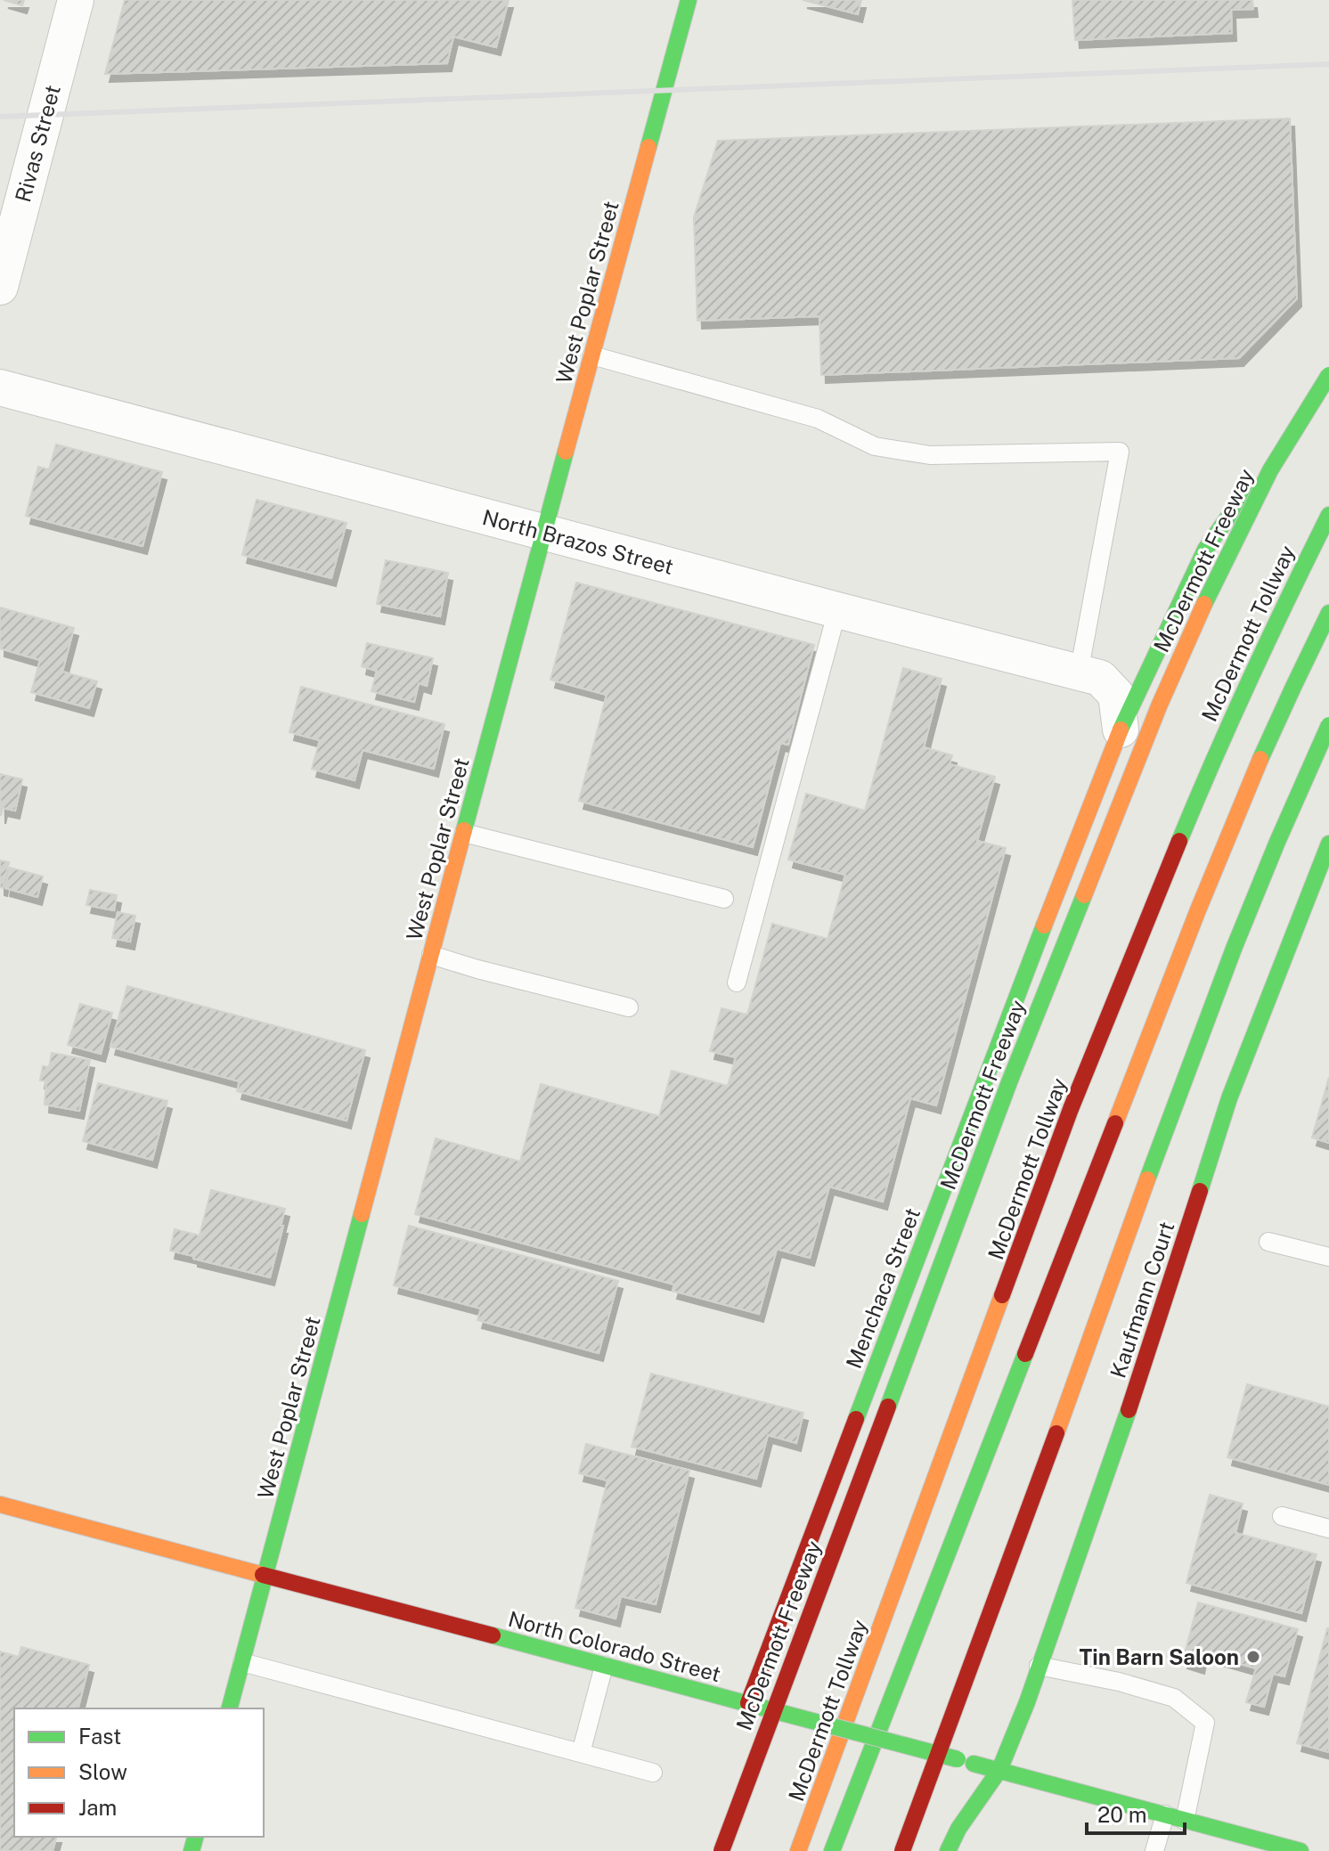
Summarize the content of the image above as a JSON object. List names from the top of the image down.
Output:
{
  "streets": {
    "main road": [
      "West Poplar Street",
      "McDermott Freeway",
      "McDermott Tollway",
      "Menchaca Street",
      "Kaufmann Court",
      "North Colorado Street"
    ],
    "street": ["Rivas Street", "North Brazos Street"]
  },
  "crossings": [
    ["West Poplar Street", "North Brazos Street"],
    ["West Poplar Street", "North Colorado Street"],
    ["North Brazos Street", "Menchaca Street"],
    ["Menchaca Street", "North Colorado Street"],
    ["Kaufmann Court", "North Colorado Street"]
  ],
  "places": ["Tin Barn Saloon"],
  "legend": ["Fast", "Slow", "Jam"],
  "scale_bar": "20 m"
}
